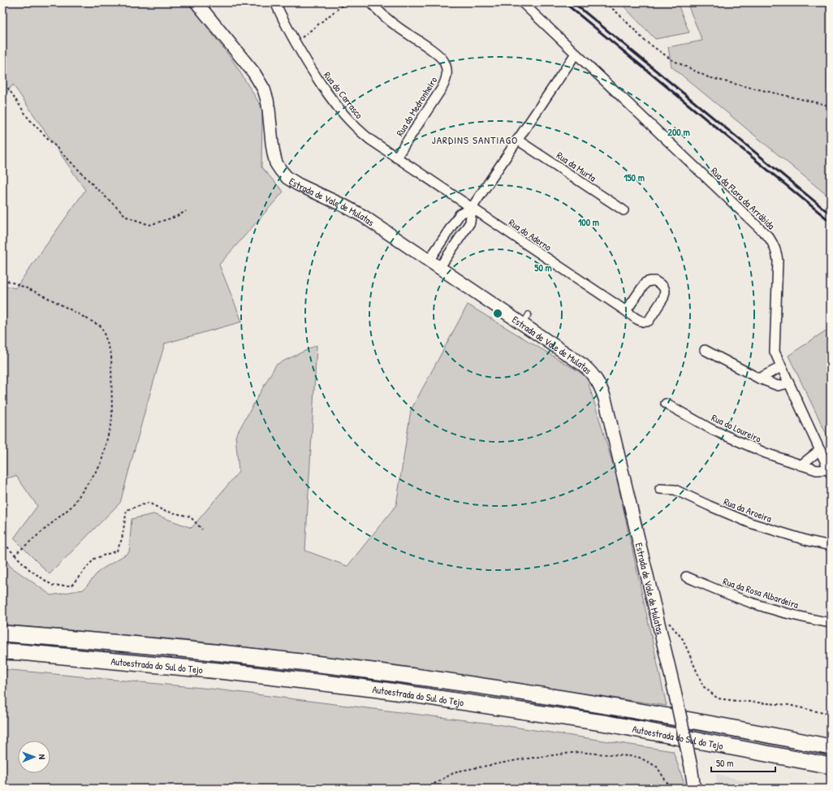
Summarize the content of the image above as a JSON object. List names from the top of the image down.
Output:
{
  "streets": {
    "highway": ["Autoestrada do Sul do Tejo"],
    "street": [
      "Rua do Carrasco",
      "Rua do Medronheiro",
      "Rua da Murta",
      "Rua da Flora da Arrábida",
      "Estrada de Vale de Mulatas",
      "Rua do Aderno",
      "Rua do Loureiro",
      "Rua da Aroeira",
      "Rua da Rosa Albardeira"
    ]
  },
  "crossings": [
    ["Rua do Carrasco", "Rua do Medronheiro"],
    ["Rua do Carrasco", "Rua do Aderno"],
    ["Rua da Flora da Arrábida", "Rua do Loureiro"]
  ],
  "districts": ["JARDINS SANTIAGO"],
  "scale_bar": "50 m",
  "north": "right",
  "rings": [
    "200 m",
    "150 m",
    "100 m",
    "50 m"
  ]
}
